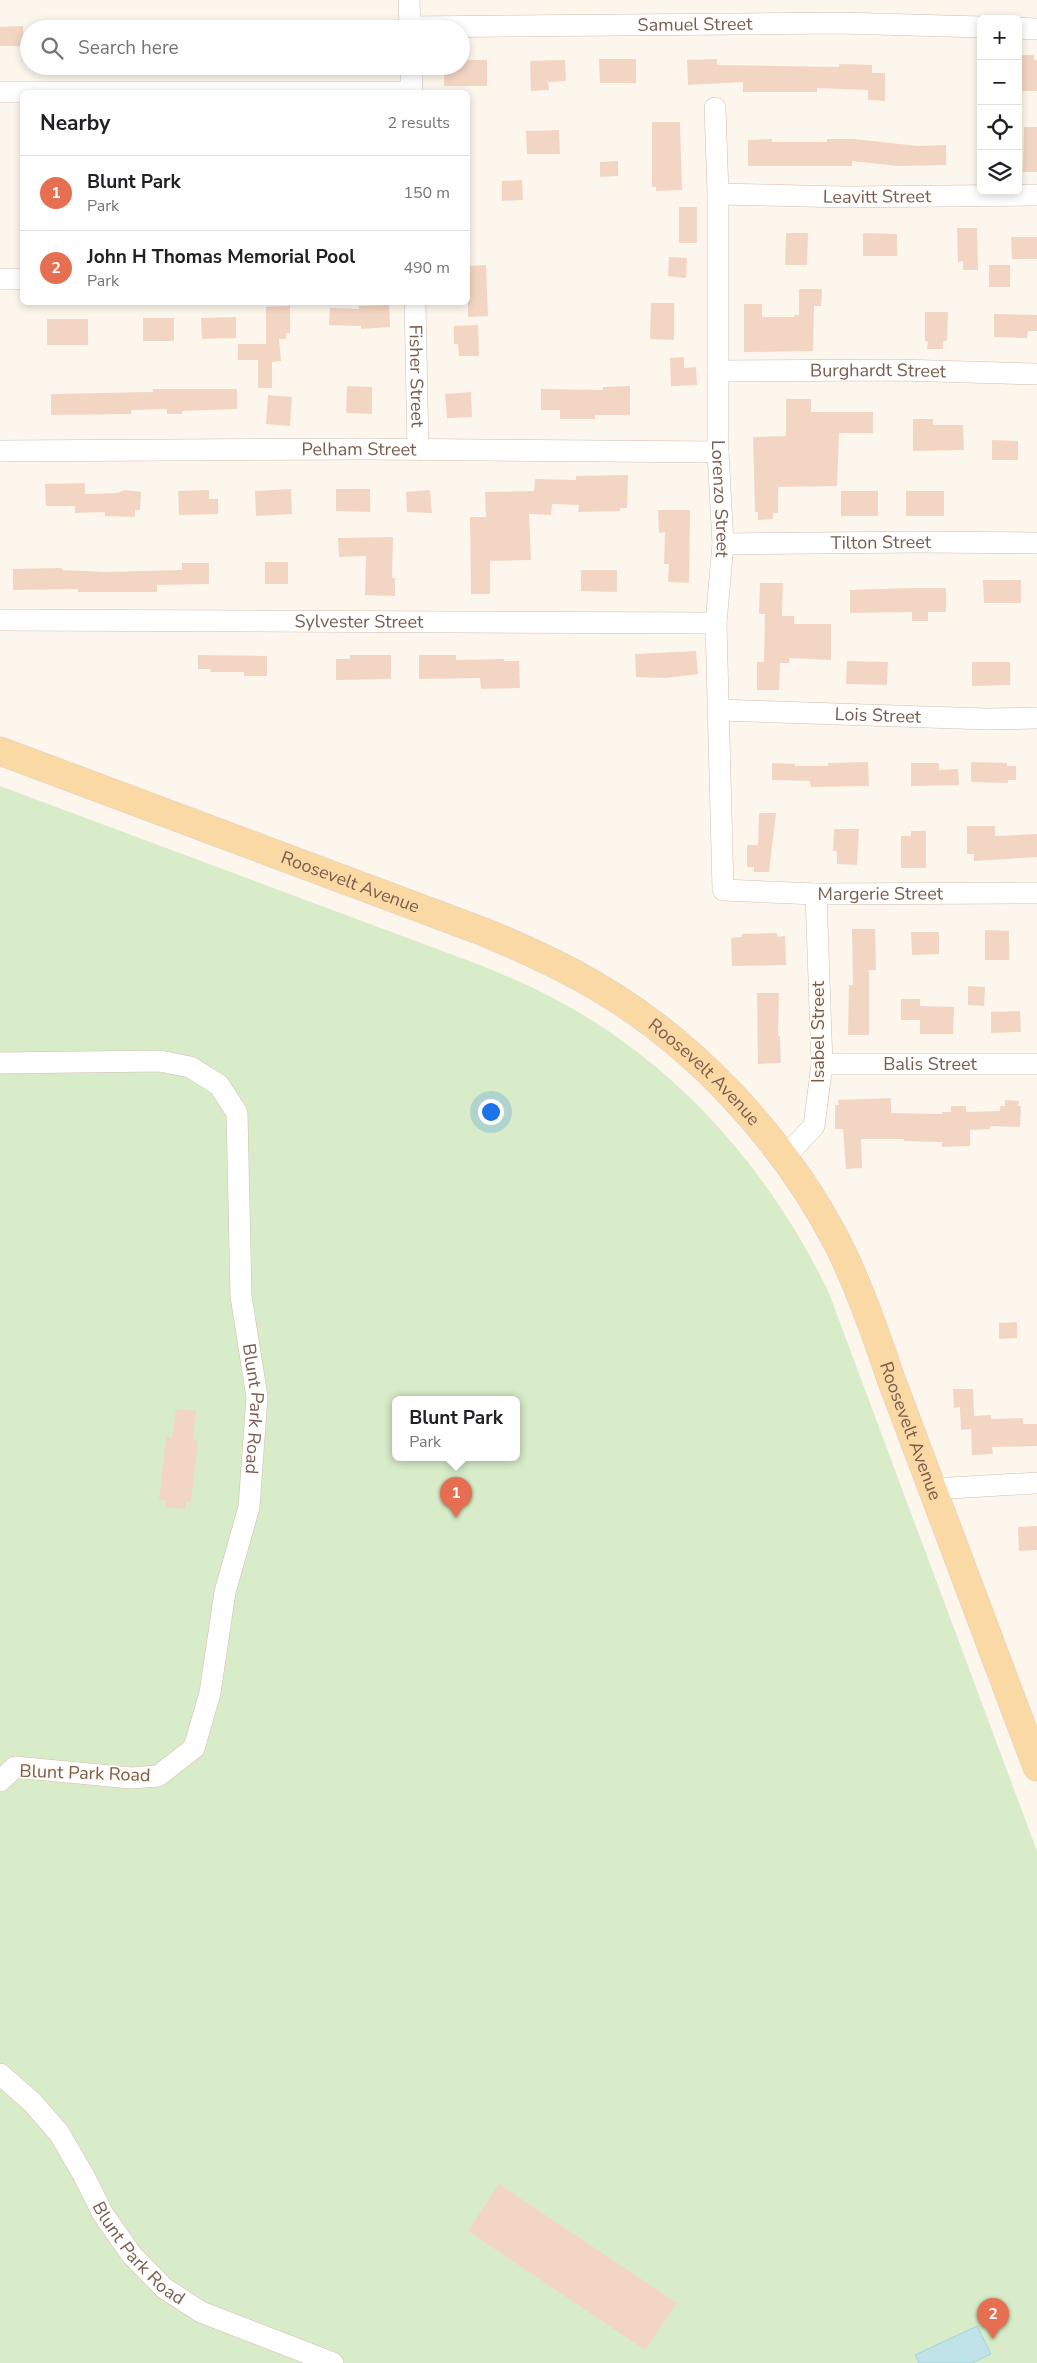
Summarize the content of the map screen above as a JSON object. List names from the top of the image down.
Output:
{
  "streets": {
    "main road": ["Roosevelt Avenue"],
    "street": [
      "Samuel Street",
      "Leavitt Street",
      "Burghardt Street",
      "Fisher Street",
      "Pelham Street",
      "Lorenzo Street",
      "Tilton Street",
      "Sylvester Street",
      "Lois Street",
      "Margerie Street",
      "Isabel Street",
      "Balis Street",
      "Blunt Park Road"
    ]
  },
  "crossings": [
    ["Leavitt Street", "Lorenzo Street"],
    ["Burghardt Street", "Lorenzo Street"],
    ["Fisher Street", "Pelham Street"],
    ["Pelham Street", "Lorenzo Street"],
    ["Lorenzo Street", "Tilton Street"],
    ["Lorenzo Street", "Sylvester Street"],
    ["Lorenzo Street", "Lois Street"],
    ["Lorenzo Street", "Margerie Street"],
    ["Roosevelt Avenue", "Isabel Street"],
    ["Margerie Street", "Isabel Street"],
    ["Isabel Street", "Balis Street"]
  ],
  "page": {
    "map_buttons": ["+", "−"],
    "search": "Search here",
    "heading": ["Nearby", "2 results"],
    "list": [
      {
        "mark": "1",
        "name": "Blunt Park",
        "note": "Park",
        "value": "150 m"
      },
      {
        "mark": "2",
        "name": "John H Thomas Memorial Pool",
        "note": "Park",
        "value": "490 m"
      }
    ],
    "popup": ["Blunt Park", "Park"],
    "pins": ["1", "2"]
  }
}
